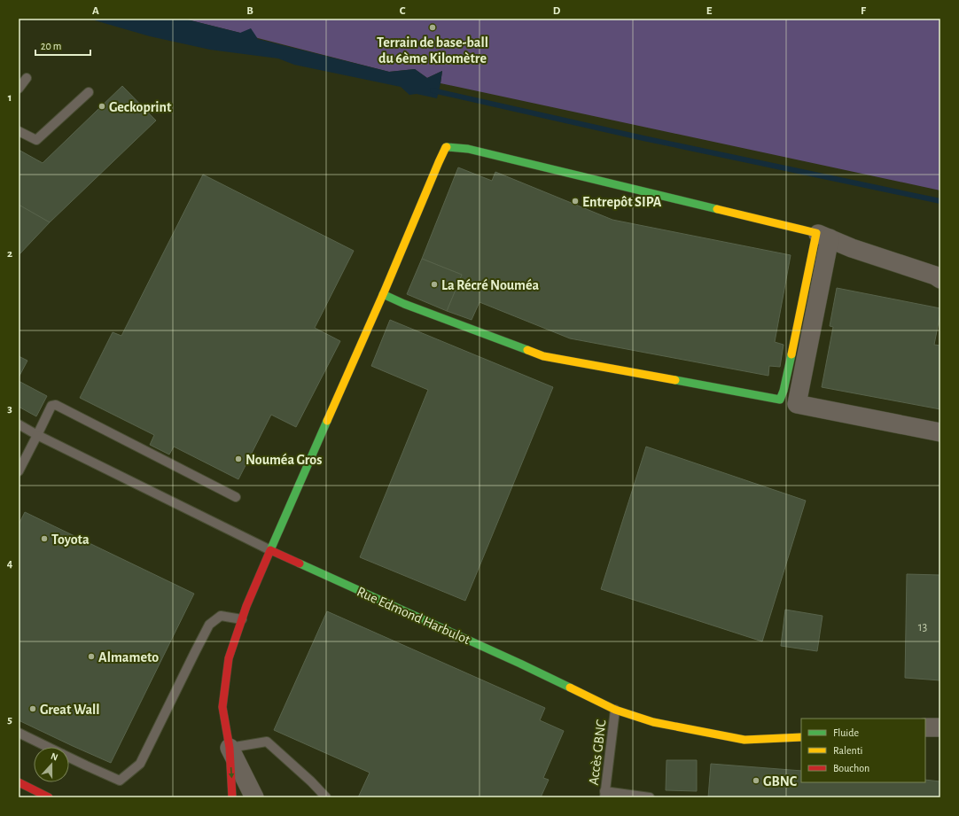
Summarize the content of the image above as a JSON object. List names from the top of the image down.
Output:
{
  "streets": {
    "street": ["Rue Edmond Harbulot"],
    "lane": ["Accès GBNC"]
  },
  "crossings": [
    ["Rue Edmond Harbulot", "Accès GBNC"]
  ],
  "places": [
    "Terrain de base-ball du 6ème Kilomètre",
    "Geckoprint",
    "Entrepôt SIPA",
    "La Récré Nouméa",
    "Nouméa Gros",
    "Toyota",
    "Almameto",
    "Great Wall",
    "GBNC"
  ],
  "house_numbers": ["13"],
  "legend": ["Fluide", "Ralenti", "Bouchon"],
  "scale_bar": "20 m",
  "north": "top",
  "grid": {
    "columns": [
      "A",
      "B",
      "C",
      "D",
      "E",
      "F"
    ],
    "rows": [
      "1",
      "2",
      "3",
      "4",
      "5"
    ]
  }
}
